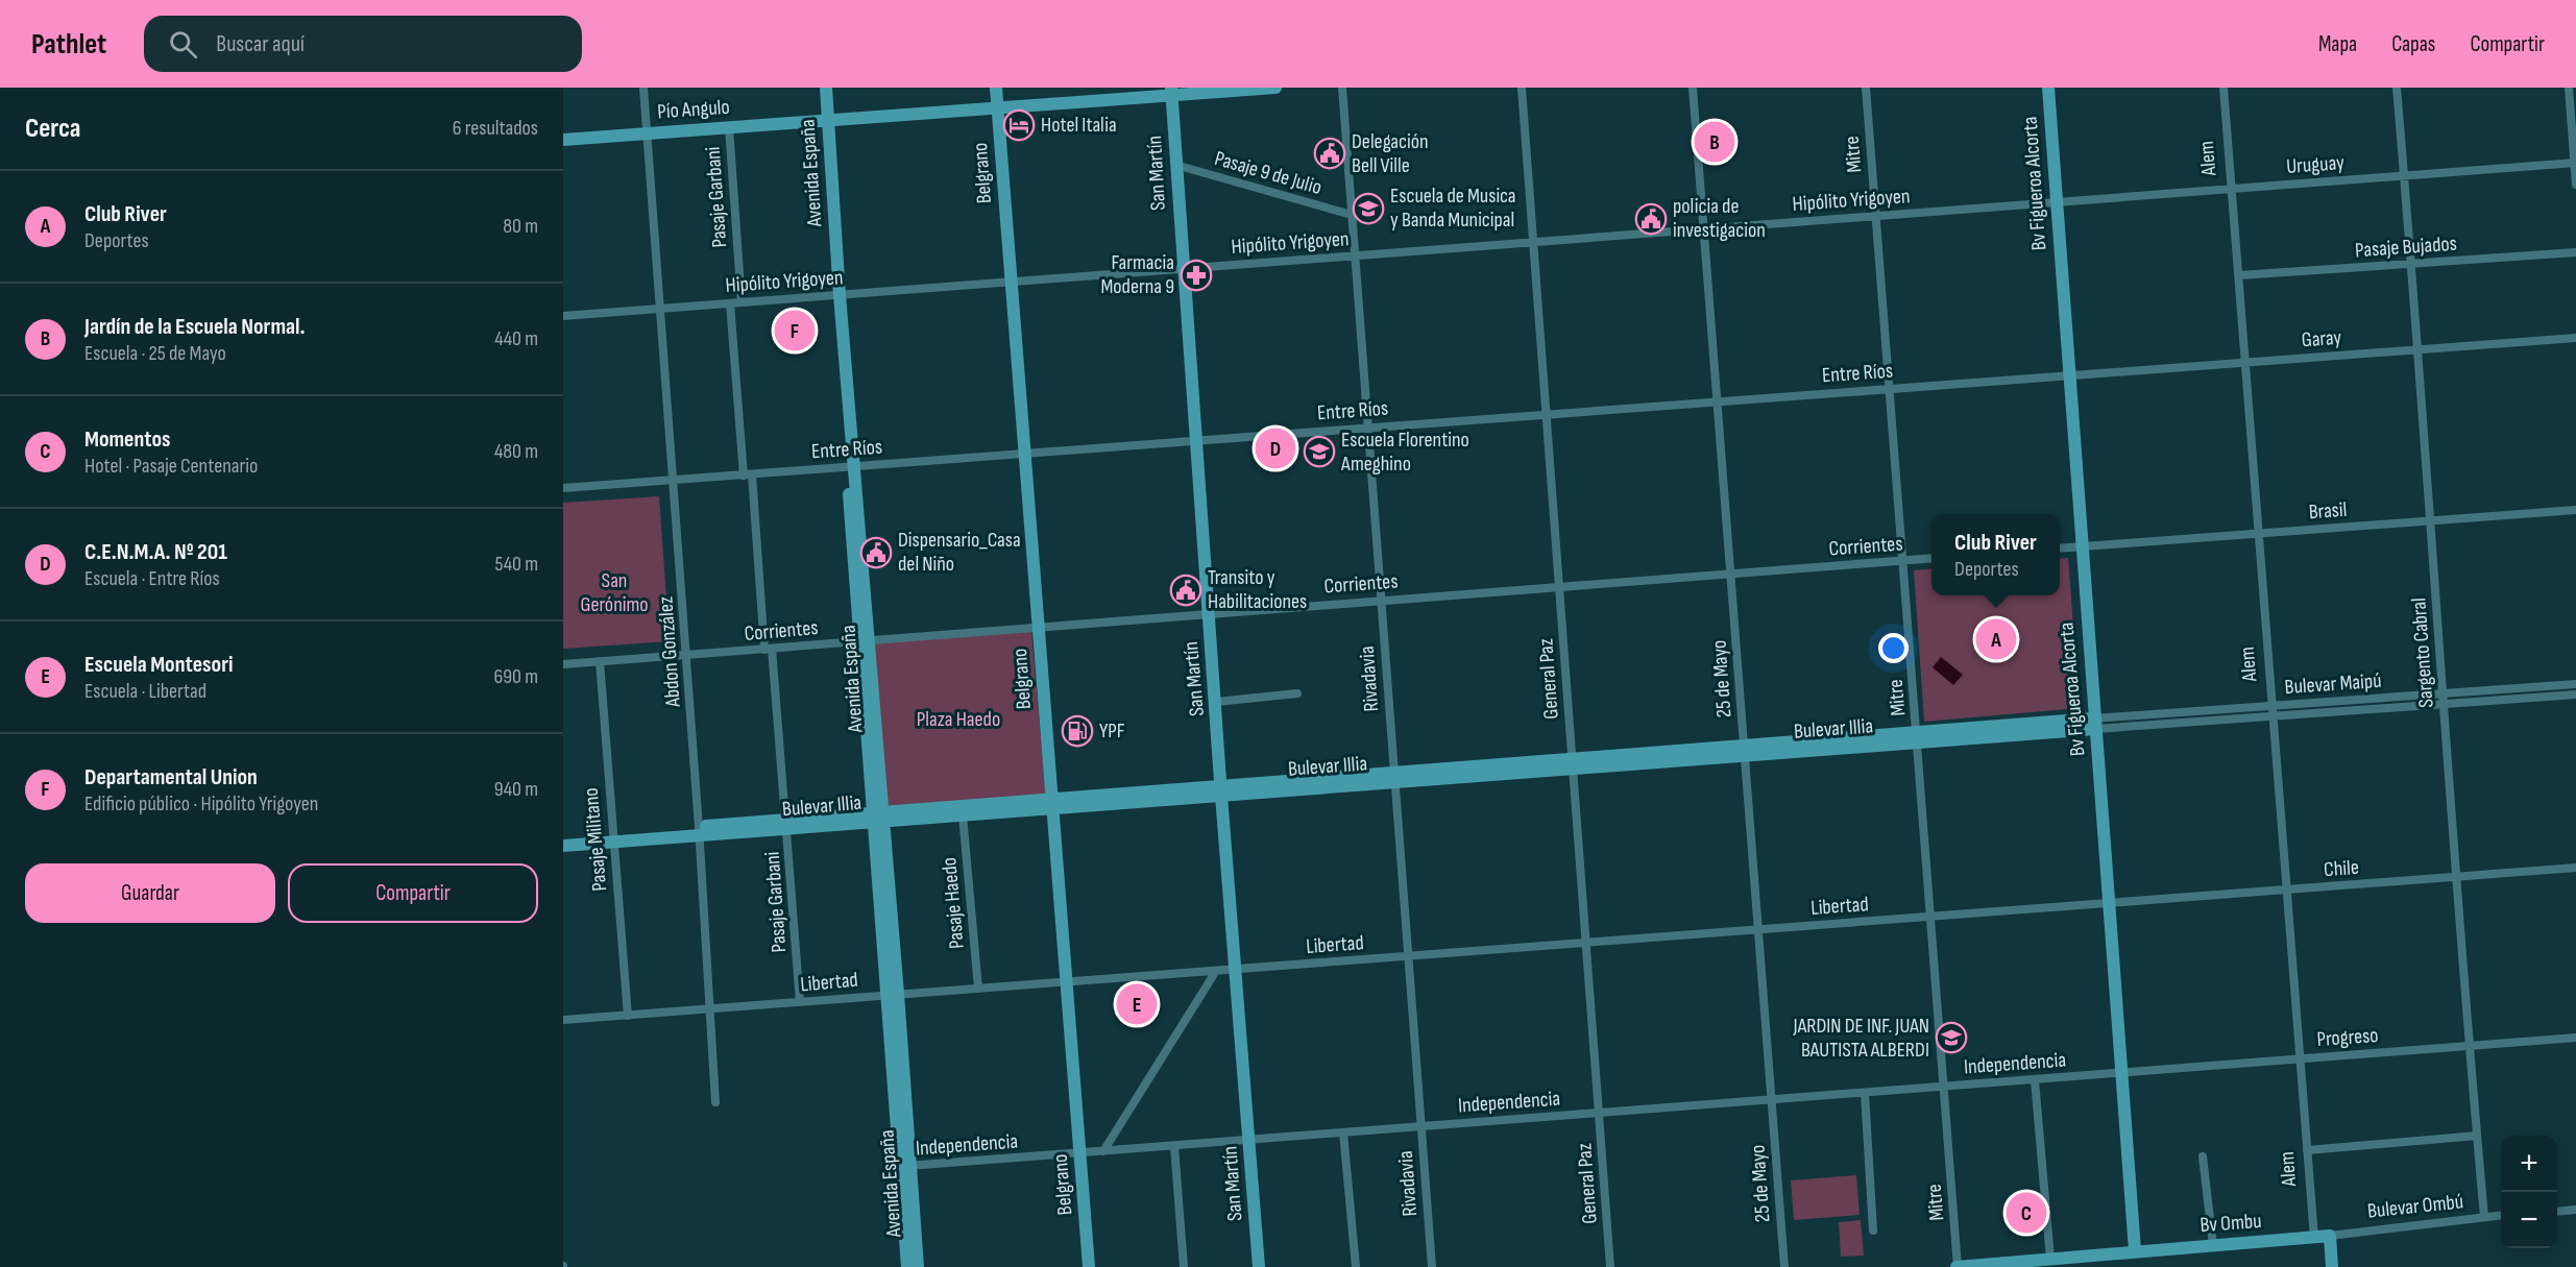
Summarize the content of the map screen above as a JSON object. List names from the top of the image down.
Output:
{
  "streets": {
    "street": [
      "Pío Angulo",
      "Mitre",
      "Alem",
      "Uruguay",
      "Avenida España",
      "Belgrano",
      "San Martín",
      "Pasaje 9 de Julio",
      "Bv Figueroa Alcorta",
      "Pasaje Garbani",
      "Hipólito Yrigoyen",
      "Pasaje Bujados",
      "Garay",
      "Entre Ríos",
      "Brasil",
      "Corrientes",
      "Abdon González",
      "Sargento Cabral",
      "Rivadavia",
      "General Paz",
      "25 de Mayo",
      "Bulevar Maipú",
      "Bulevar Illia",
      "Pasaje Militano",
      "Chile",
      "Pasaje Haedo",
      "Libertad",
      "Progreso",
      "Independencia",
      "Bulevar Ombú",
      "Bv Ombu"
    ]
  },
  "crossings": [
    ["Pío Angulo", "Avenida España"],
    ["Pío Angulo", "Belgrano"],
    ["Pío Angulo", "San Martín"],
    ["Pío Angulo", "Pasaje Garbani"],
    ["Pío Angulo", "Abdon González"],
    ["Mitre", "Hipólito Yrigoyen"],
    ["Mitre", "Entre Ríos"],
    ["Mitre", "Corrientes"],
    ["Mitre", "Bulevar Illia"],
    ["Mitre", "Libertad"],
    ["Mitre", "Independencia"],
    ["Mitre", "Bv Ombu"],
    ["Alem", "Uruguay"],
    ["Alem", "Pasaje Bujados"],
    ["Alem", "Garay"],
    ["Alem", "Brasil"],
    ["Alem", "Bulevar Maipú"],
    ["Alem", "Chile"],
    ["Alem", "Progreso"],
    ["Alem", "Bv Ombu"],
    ["Uruguay", "Bv Figueroa Alcorta"],
    ["Uruguay", "Hipólito Yrigoyen"],
    ["Uruguay", "Sargento Cabral"],
    ["Avenida España", "Hipólito Yrigoyen"],
    ["Avenida España", "Entre Ríos"],
    ["Avenida España", "Corrientes"],
    ["Avenida España", "Bulevar Illia"],
    ["Avenida España", "Libertad"],
    ["Avenida España", "Independencia"],
    ["Belgrano", "Hipólito Yrigoyen"],
    ["Belgrano", "Entre Ríos"],
    ["Belgrano", "Corrientes"],
    ["Belgrano", "Bulevar Illia"],
    ["Belgrano", "Libertad"],
    ["Belgrano", "Independencia"],
    ["San Martín", "Pasaje 9 de Julio"],
    ["San Martín", "Hipólito Yrigoyen"],
    ["San Martín", "Entre Ríos"],
    ["San Martín", "Corrientes"],
    ["San Martín", "Bulevar Illia"],
    ["San Martín", "Libertad"],
    ["San Martín", "Independencia"],
    ["Pasaje 9 de Julio", "Rivadavia"],
    ["Bv Figueroa Alcorta", "Hipólito Yrigoyen"],
    ["Bv Figueroa Alcorta", "Garay"],
    ["Bv Figueroa Alcorta", "Entre Ríos"],
    ["Bv Figueroa Alcorta", "Brasil"],
    ["Bv Figueroa Alcorta", "Bulevar Maipú"],
    ["Bv Figueroa Alcorta", "Bulevar Illia"],
    ["Bv Figueroa Alcorta", "Chile"],
    ["Bv Figueroa Alcorta", "Libertad"],
    ["Bv Figueroa Alcorta", "Progreso"],
    ["Bv Figueroa Alcorta", "Independencia"],
    ["Bv Figueroa Alcorta", "Bv Ombu"],
    ["Pasaje Garbani", "Hipólito Yrigoyen"],
    ["Pasaje Garbani", "Entre Ríos"],
    ["Pasaje Garbani", "Corrientes"],
    ["Pasaje Garbani", "Bulevar Illia"],
    ["Pasaje Garbani", "Libertad"],
    ["Hipólito Yrigoyen", "Abdon González"],
    ["Hipólito Yrigoyen", "Rivadavia"],
    ["Hipólito Yrigoyen", "General Paz"],
    ["Hipólito Yrigoyen", "25 de Mayo"],
    ["Pasaje Bujados", "Sargento Cabral"],
    ["Garay", "Entre Ríos"],
    ["Garay", "Sargento Cabral"],
    ["Entre Ríos", "Abdon González"],
    ["Entre Ríos", "Rivadavia"],
    ["Entre Ríos", "General Paz"],
    ["Entre Ríos", "25 de Mayo"],
    ["Brasil", "Sargento Cabral"],
    ["Corrientes", "Abdon González"],
    ["Corrientes", "Rivadavia"],
    ["Corrientes", "General Paz"],
    ["Corrientes", "25 de Mayo"],
    ["Corrientes", "Pasaje Militano"],
    ["Abdon González", "Bulevar Illia"],
    ["Abdon González", "Libertad"],
    ["Sargento Cabral", "Bulevar Maipú"],
    ["Sargento Cabral", "Chile"],
    ["Sargento Cabral", "Progreso"],
    ["Sargento Cabral", "Bulevar Ombú"],
    ["Rivadavia", "Bulevar Illia"],
    ["Rivadavia", "Libertad"],
    ["Rivadavia", "Independencia"],
    ["General Paz", "Bulevar Illia"],
    ["General Paz", "Libertad"],
    ["General Paz", "Independencia"],
    ["25 de Mayo", "Bulevar Illia"],
    ["25 de Mayo", "Libertad"],
    ["25 de Mayo", "Independencia"],
    ["Bulevar Maipú", "Bulevar Illia"],
    ["Bulevar Illia", "Pasaje Militano"],
    ["Bulevar Illia", "Pasaje Haedo"],
    ["Pasaje Militano", "Libertad"],
    ["Chile", "Libertad"],
    ["Pasaje Haedo", "Libertad"],
    ["Progreso", "Independencia"],
    ["Bulevar Ombú", "Bv Ombu"]
  ],
  "parks": ["San Gerónimo", "Plaza Haedo"],
  "places": {
    "hotel": ["Hotel Italia"],
    "public building": [
      "Delegación Bell Ville",
      "policia de investigacion",
      "Dispensario_Casa del Niño",
      "Transito y Habilitaciones"
    ],
    "school or university": ["Escuela de Musica y Banda Municipal", "Escuela Florentino Ameghino", "JARDIN DE INF. JUAN BAUTISTA ALBERDI"],
    "pharmacy": ["Farmacia Moderna 9"],
    "fuel station": ["YPF"]
  },
  "page": {
    "header": "Pathlet",
    "search": "Buscar aquí",
    "nav": ["Mapa", "Capas", "Compartir"],
    "heading": ["Cerca", "6 resultados"],
    "pins": [
      "B",
      "F",
      "D",
      "A",
      "E",
      "C"
    ],
    "list": [
      {
        "mark": "A",
        "name": "Club River",
        "note": "Deportes",
        "value": "80 m"
      },
      {
        "mark": "B",
        "name": "Jardín de la Escuela Normal.",
        "note": "Escuela · 25 de Mayo",
        "value": "440 m"
      },
      {
        "mark": "C",
        "name": "Momentos",
        "note": "Hotel · Pasaje Centenario",
        "value": "480 m"
      },
      {
        "mark": "D",
        "name": "C.E.N.M.A. Nº 201",
        "note": "Escuela · Entre Ríos",
        "value": "540 m"
      },
      {
        "mark": "E",
        "name": "Escuela Montesori",
        "note": "Escuela · Libertad",
        "value": "690 m"
      },
      {
        "mark": "F",
        "name": "Departamental Union",
        "note": "Edificio público · Hipólito Yrigoyen",
        "value": "940 m"
      }
    ],
    "popup": ["Club River", "Deportes"],
    "buttons": ["Guardar", "Compartir"],
    "map_buttons": ["+", "−"]
  }
}
